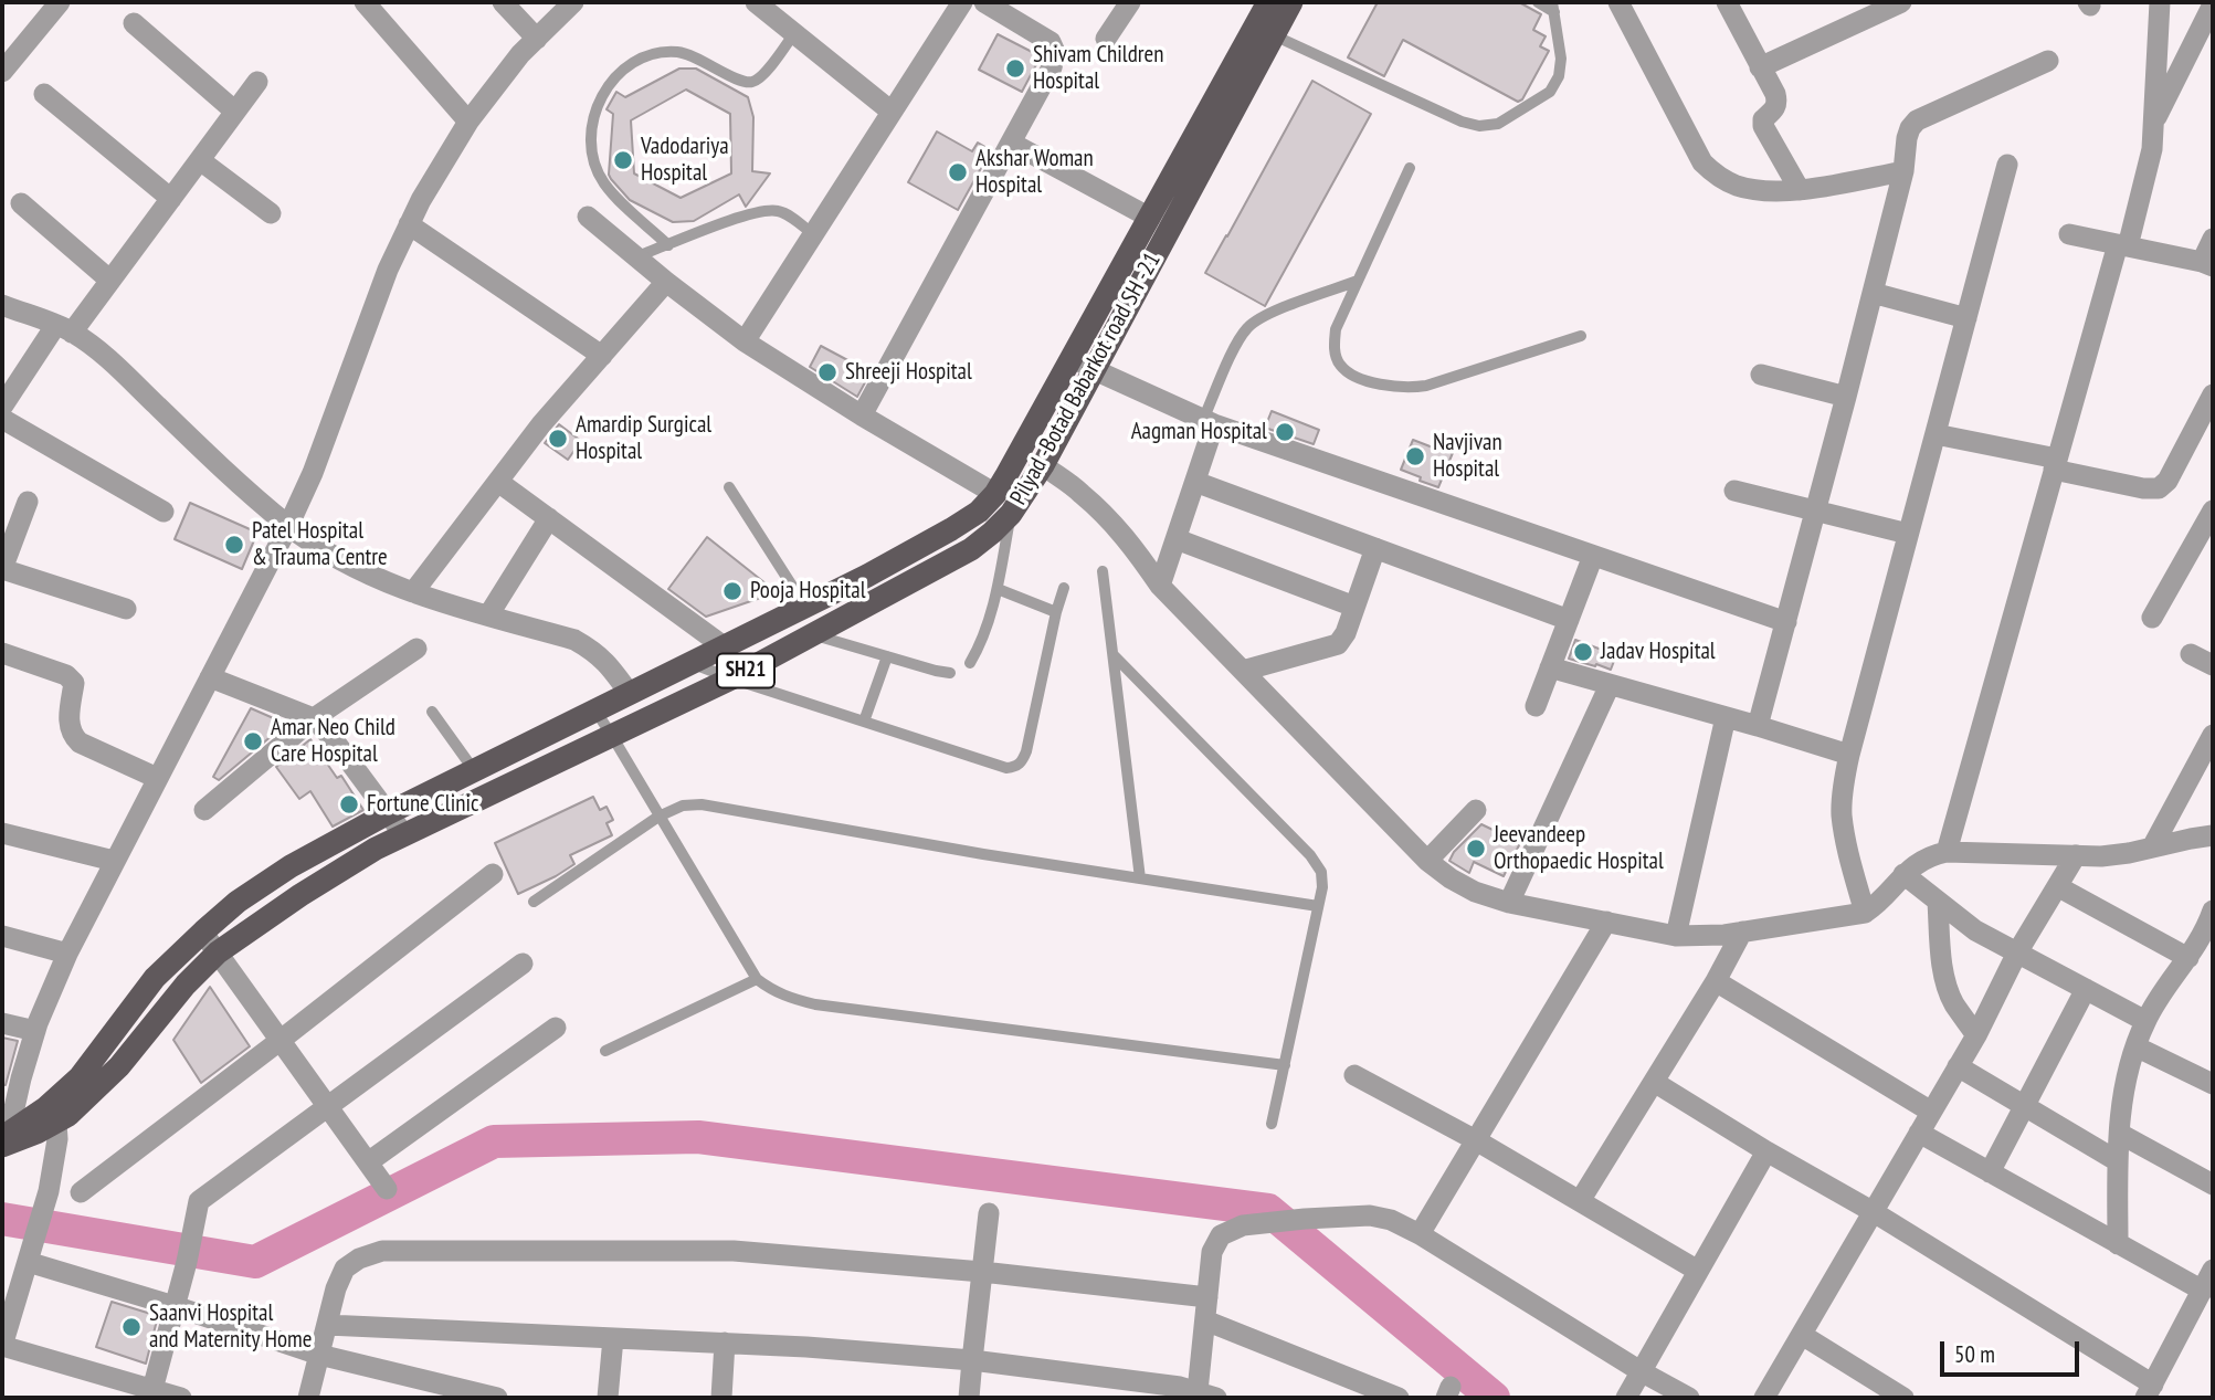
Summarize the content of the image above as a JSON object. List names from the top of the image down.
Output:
{
  "streets": {
    "main road": ["Pilyad -Botad Babarkot road SH -21", "SH21"]
  },
  "places": [
    "Shivam Children Hospital",
    "Vadodariya Hospital",
    "Akshar Woman Hospital",
    "Shreeji Hospital",
    "Aagman Hospital",
    "Amardip Surgical Hospital",
    "Navjivan Hospital",
    "Patel Hospital & Trauma Centre",
    "Pooja Hospital",
    "Jadav Hospital",
    "Amar Neo Child Care Hospital",
    "Fortune Clinic",
    "Jeevandeep Orthopaedic Hospital",
    "Saanvi Hospital and Maternity Home"
  ],
  "scale_bar": "50 m"
}
